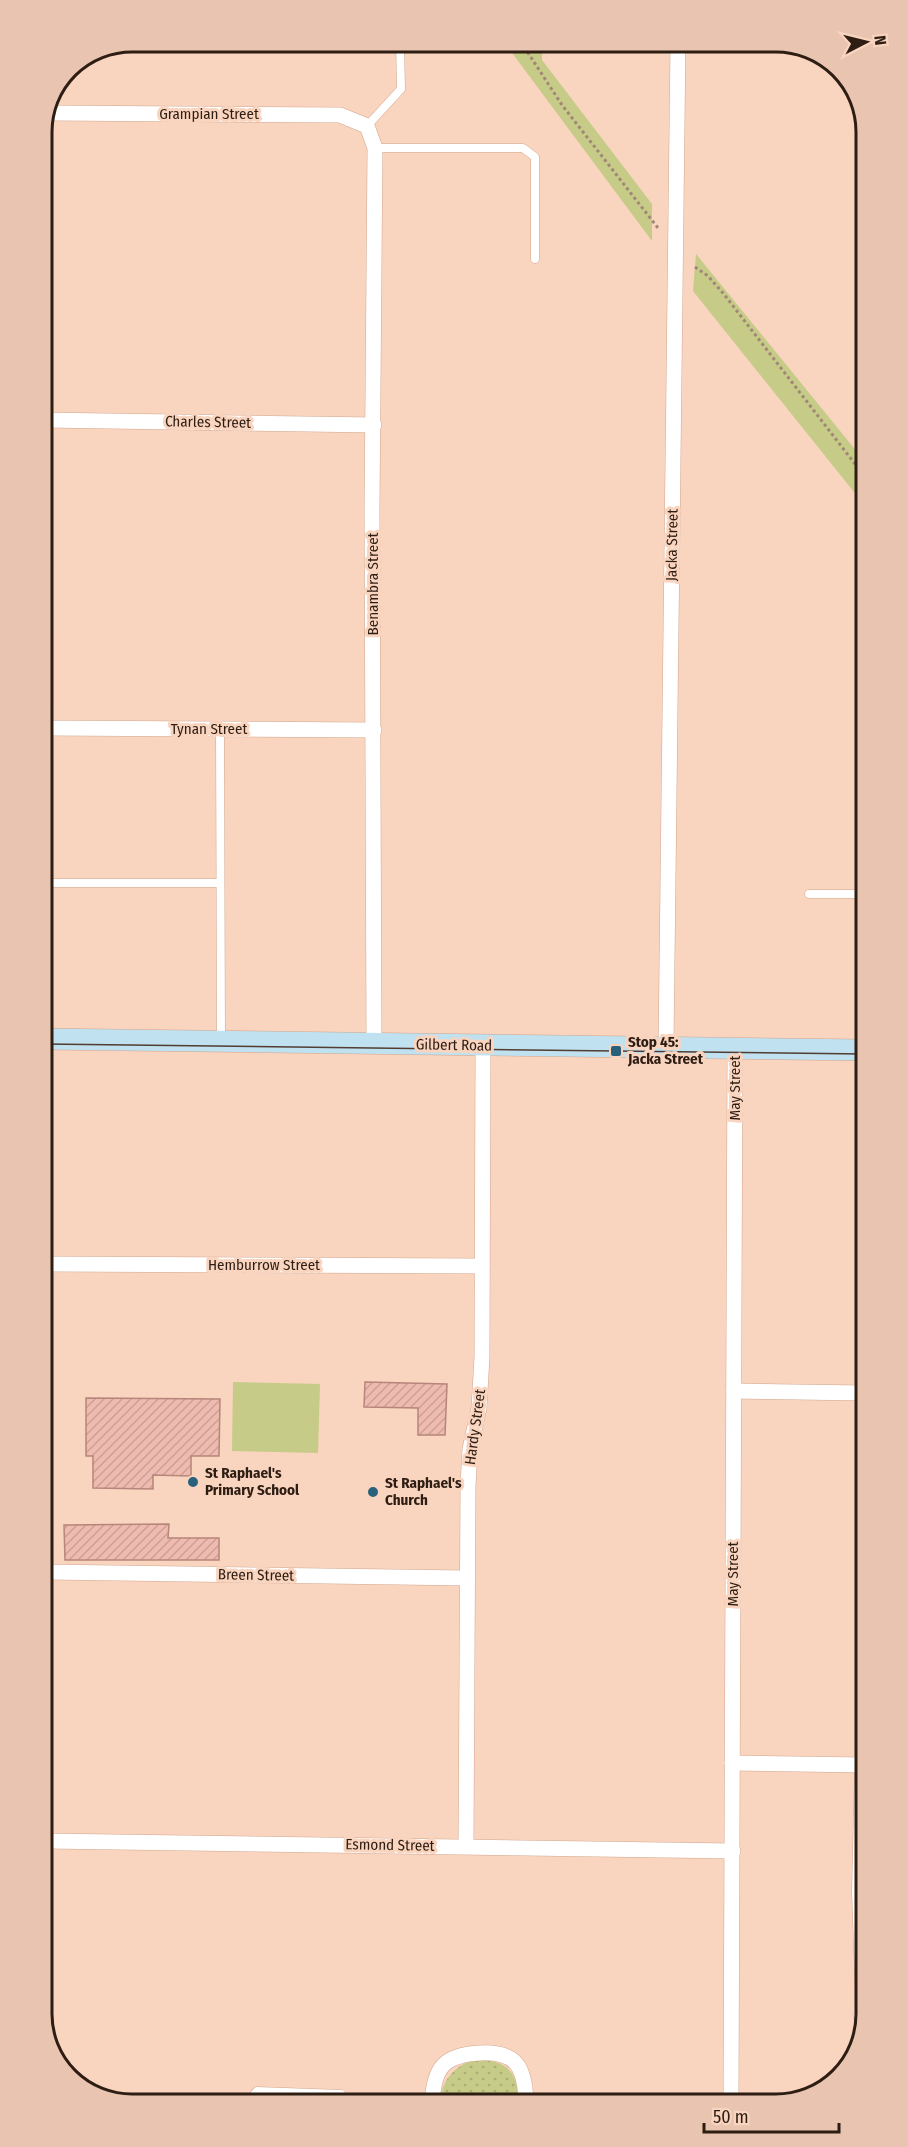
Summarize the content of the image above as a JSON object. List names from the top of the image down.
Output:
{
  "streets": {
    "street": [
      "Grampian Street",
      "Charles Street",
      "Jacka Street",
      "Benambra Street",
      "Tynan Street",
      "Gilbert Road",
      "May Street",
      "Hemburrow Street",
      "Hardy Street",
      "Breen Street",
      "Esmond Street"
    ]
  },
  "crossings": [
    ["Grampian Street", "Benambra Street"],
    ["Charles Street", "Benambra Street"],
    ["Jacka Street", "Gilbert Road"],
    ["Benambra Street", "Tynan Street"],
    ["Benambra Street", "Gilbert Road"],
    ["Gilbert Road", "May Street"],
    ["Gilbert Road", "Hardy Street"],
    ["May Street", "Esmond Street"],
    ["Hemburrow Street", "Hardy Street"],
    ["Hardy Street", "Breen Street"],
    ["Hardy Street", "Esmond Street"]
  ],
  "places": {
    "transit": ["Stop 45: Jacka Street"],
    "other": ["St Raphael's Primary School", "St Raphael's Church"]
  },
  "scale_bar": "50 m",
  "north": "right"
}
